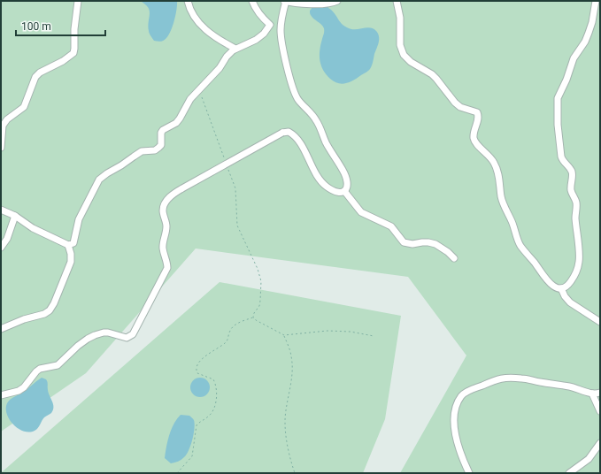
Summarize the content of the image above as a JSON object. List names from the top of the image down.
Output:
{
  "scale_bar": "100 m"
}
